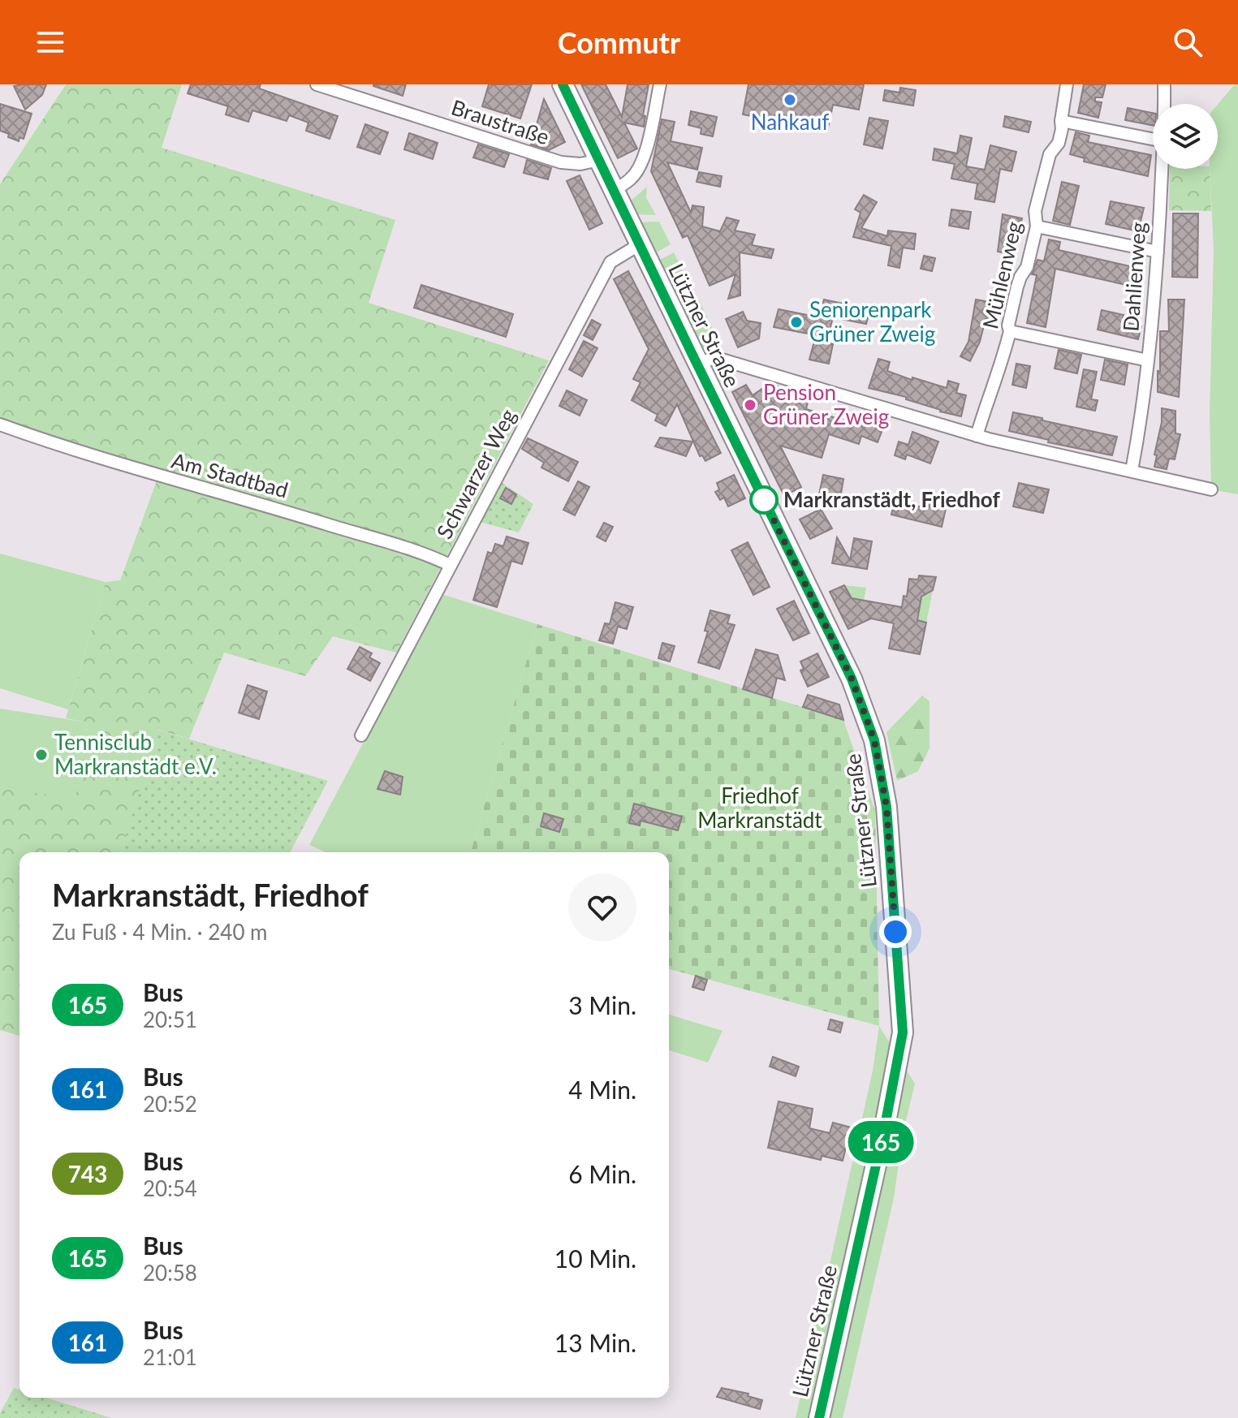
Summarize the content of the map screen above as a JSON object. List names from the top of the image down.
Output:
{
  "streets": {
    "main road": ["Lützner Straße"],
    "street": [
      "Braustraße",
      "Mühlenweg",
      "Dahlienweg",
      "Schwarzer Weg",
      "Am Stadtbad"
    ]
  },
  "crossings": [
    ["Braustraße", "Lützner Straße"],
    ["Lützner Straße", "Schwarzer Weg"],
    ["Schwarzer Weg", "Am Stadtbad"]
  ],
  "parks": ["Friedhof Markranstädt"],
  "places": [
    "Nahkauf",
    "Seniorenpark Grüner Zweig",
    "Pension Grüner Zweig",
    "Markranstädt, Friedhof",
    "Tennisclub Markranstädt e.V."
  ],
  "lines": ["bus line 165"],
  "page": {
    "header": "Commutr",
    "on_map": "165",
    "heading": ["Markranstädt, Friedhof", "Zu Fuß · 4 Min. · 240 m"],
    "list": [
      {
        "mark": "165",
        "name": "Bus",
        "note": "20:51",
        "value": "3 Min."
      },
      {
        "mark": "161",
        "name": "Bus",
        "note": "20:52",
        "value": "4 Min."
      },
      {
        "mark": "743",
        "name": "Bus",
        "note": "20:54",
        "value": "6 Min."
      },
      {
        "mark": "165",
        "name": "Bus",
        "note": "20:58",
        "value": "10 Min."
      },
      {
        "mark": "161",
        "name": "Bus",
        "note": "21:01",
        "value": "13 Min."
      }
    ]
  }
}
